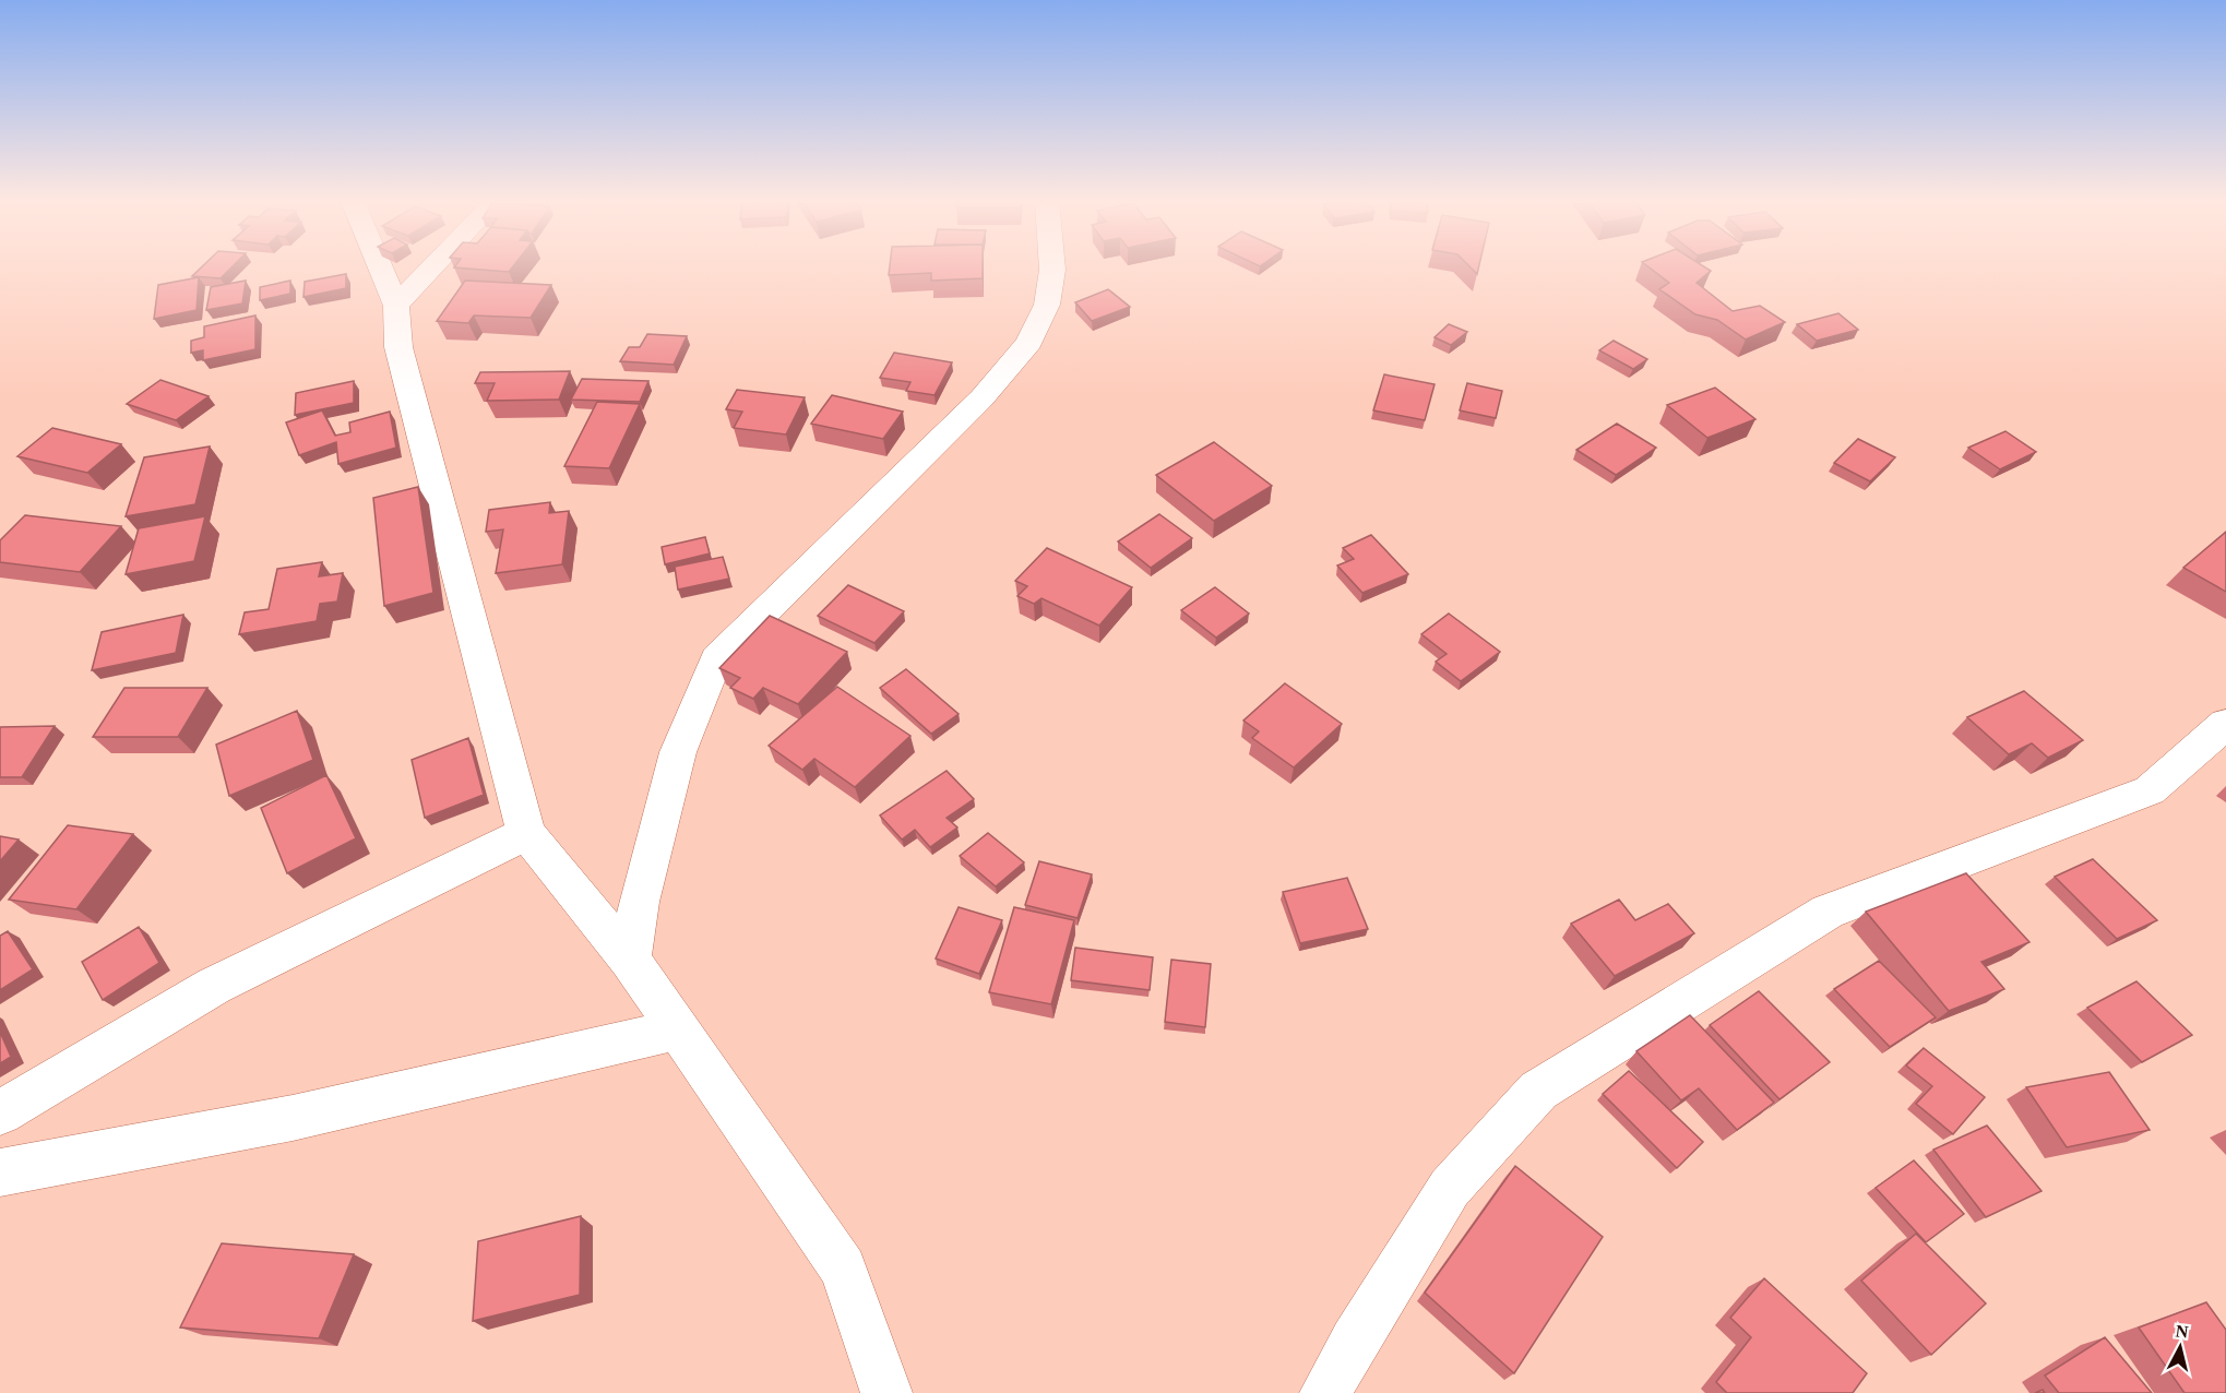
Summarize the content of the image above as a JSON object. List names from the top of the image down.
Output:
{
  "north": "top"
}
